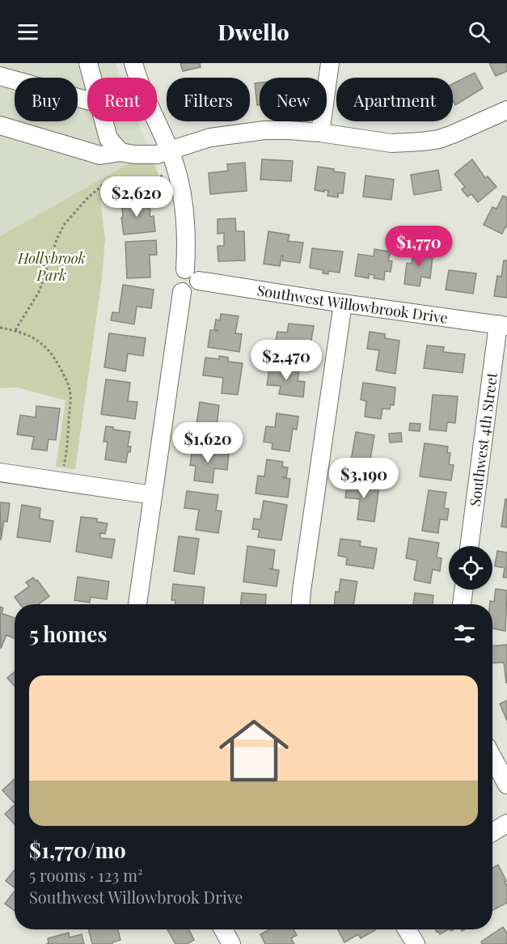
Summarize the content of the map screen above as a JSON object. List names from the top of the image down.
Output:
{
  "streets": {
    "street": ["Southwest Willowbrook Drive", "Southwest 4th Street"]
  },
  "crossings": [
    ["Southwest Willowbrook Drive", "Southwest 4th Street"]
  ],
  "parks": ["Hollybrook Park"],
  "page": {
    "header": "Dwello",
    "chip": [
      "Buy",
      "Rent",
      "Filters",
      "New",
      "Apartment"
    ],
    "price": [
      "$2,620",
      "$1,770",
      "$2,470",
      "$1,620",
      "$3,190"
    ],
    "heading": "5 homes",
    "list": [
      {
        "name": "$1,770/mo",
        "note": "5 rooms · 123 m² · Southwest Willowbrook Drive"
      }
    ]
  }
}
